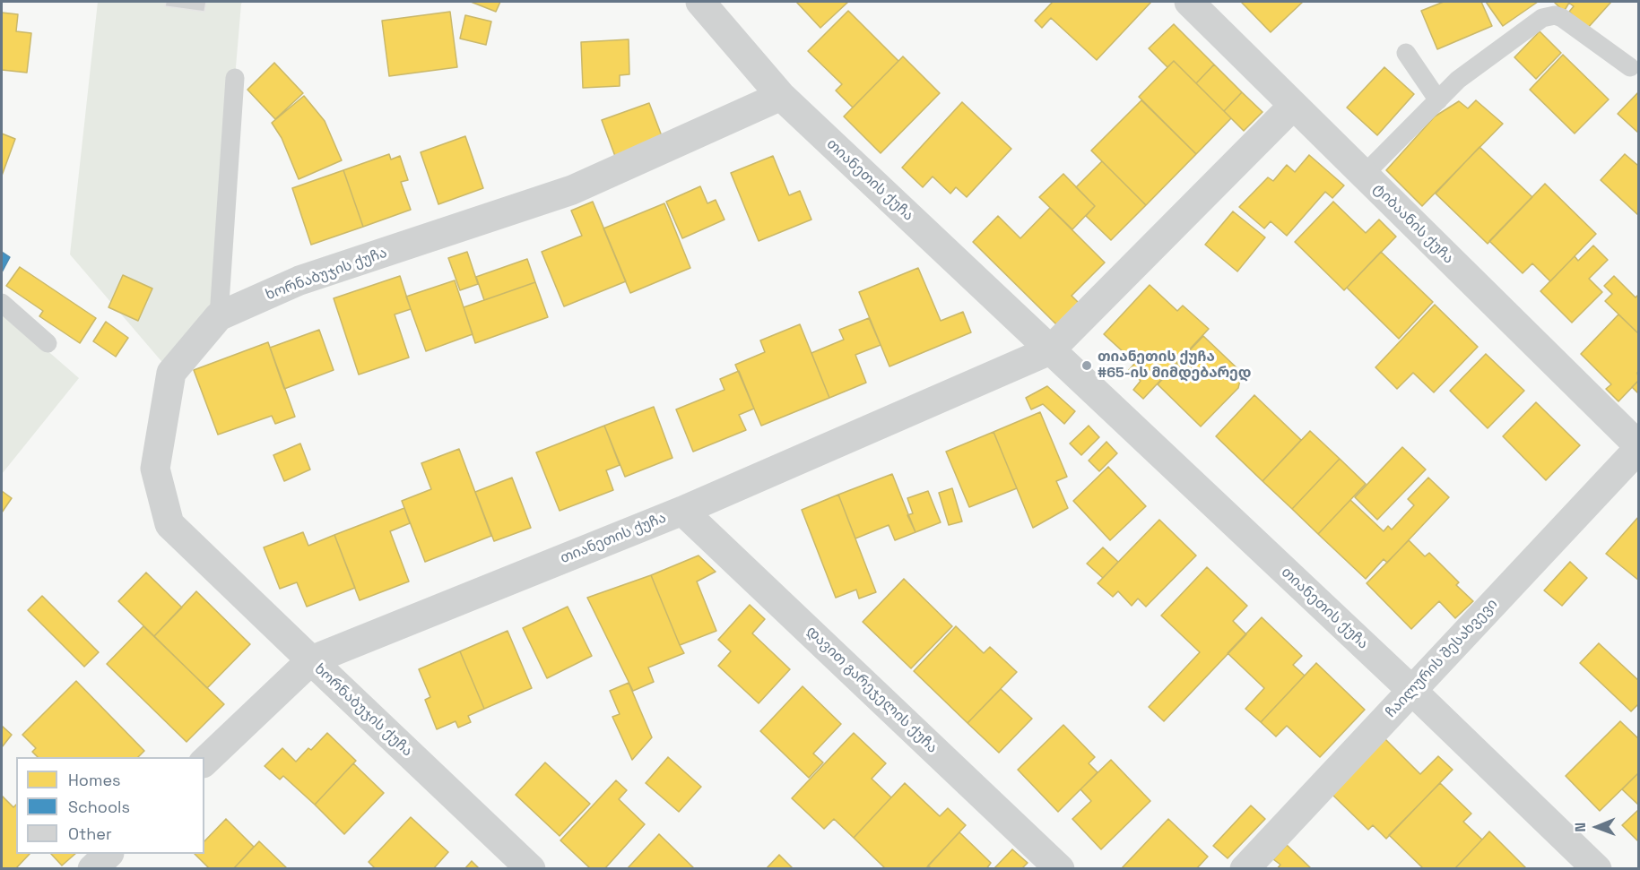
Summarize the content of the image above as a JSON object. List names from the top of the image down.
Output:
{
  "streets": {
    "street": [
      "თიანეთის ქუჩა",
      "ტიბაანის ქუჩა",
      "ხორნაბუჯის ქუჩა",
      "ჩაილურის შესახვევი",
      "დავით გარეჯელის ქუჩა"
    ]
  },
  "crossings": [
    ["თიანეთის ქუჩა", "ტიბაანის ქუჩა"],
    ["თიანეთის ქუჩა", "ხორნაბუჯის ქუჩა"],
    ["თიანეთის ქუჩა", "ჩაილურის შესახვევი"],
    ["თიანეთის ქუჩა", "დავით გარეჯელის ქუჩა"],
    ["ტიბაანის ქუჩა", "ჩაილურის შესახვევი"]
  ],
  "places": ["თიანეთის ქუჩა #65-ის მიმდებარედ"],
  "legend": ["Homes", "Schools", "Other"],
  "north": "left"
}
